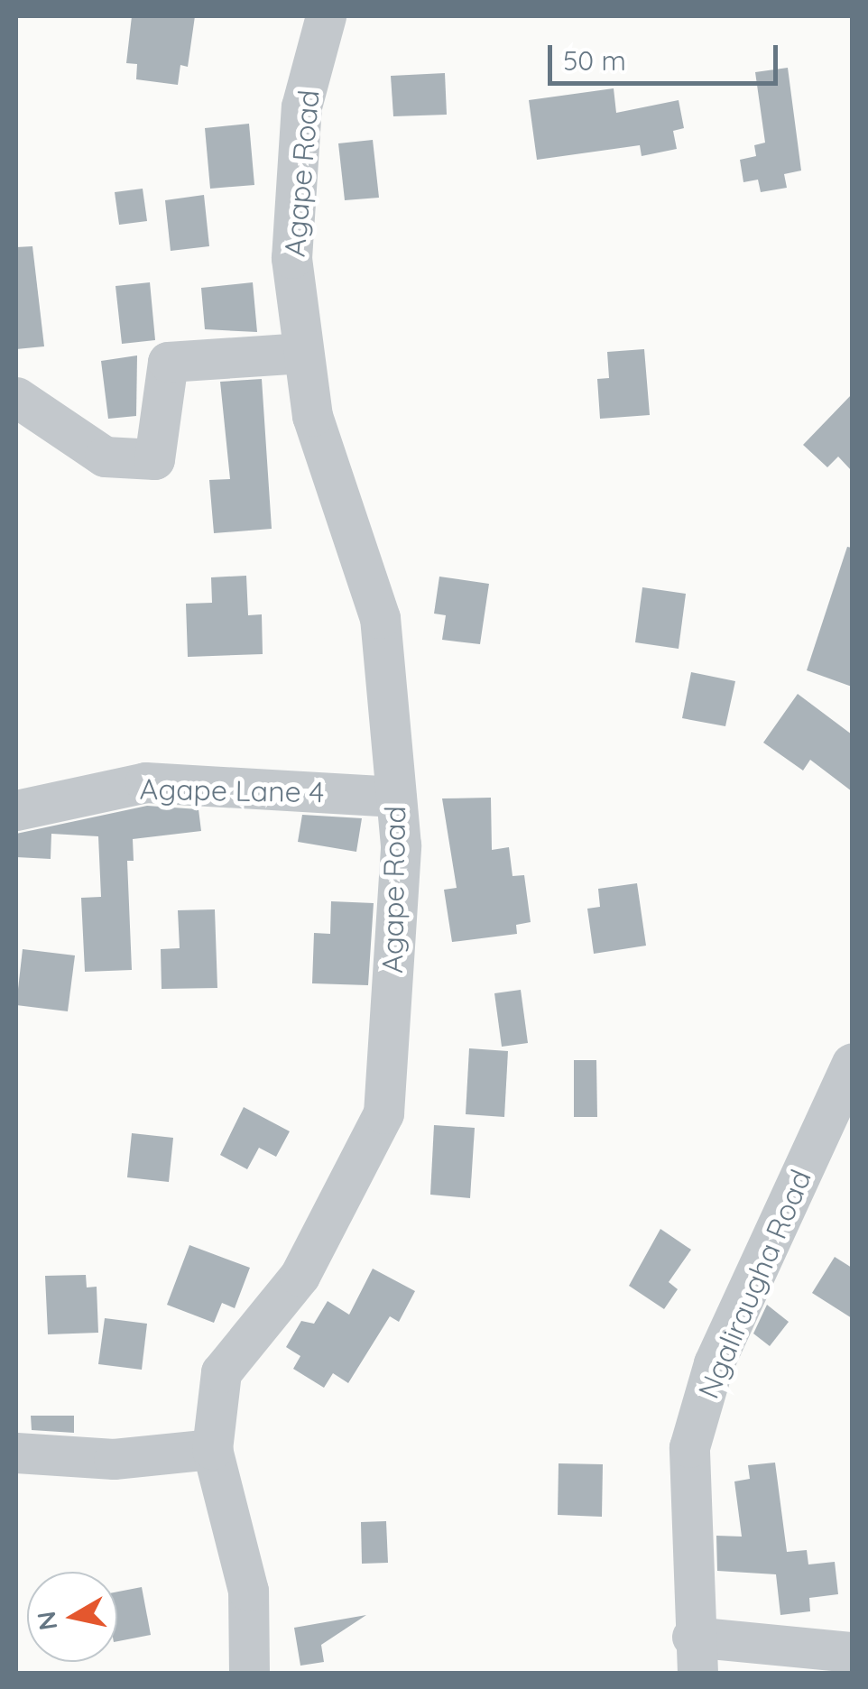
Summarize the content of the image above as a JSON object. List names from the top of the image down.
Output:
{
  "streets": {
    "street": ["Agape Road", "Agape Lane 4", "Ngaliraugha Road"]
  },
  "crossings": [
    ["Agape Road", "Agape Lane 4"]
  ],
  "scale_bar": "50 m",
  "north": "left"
}
